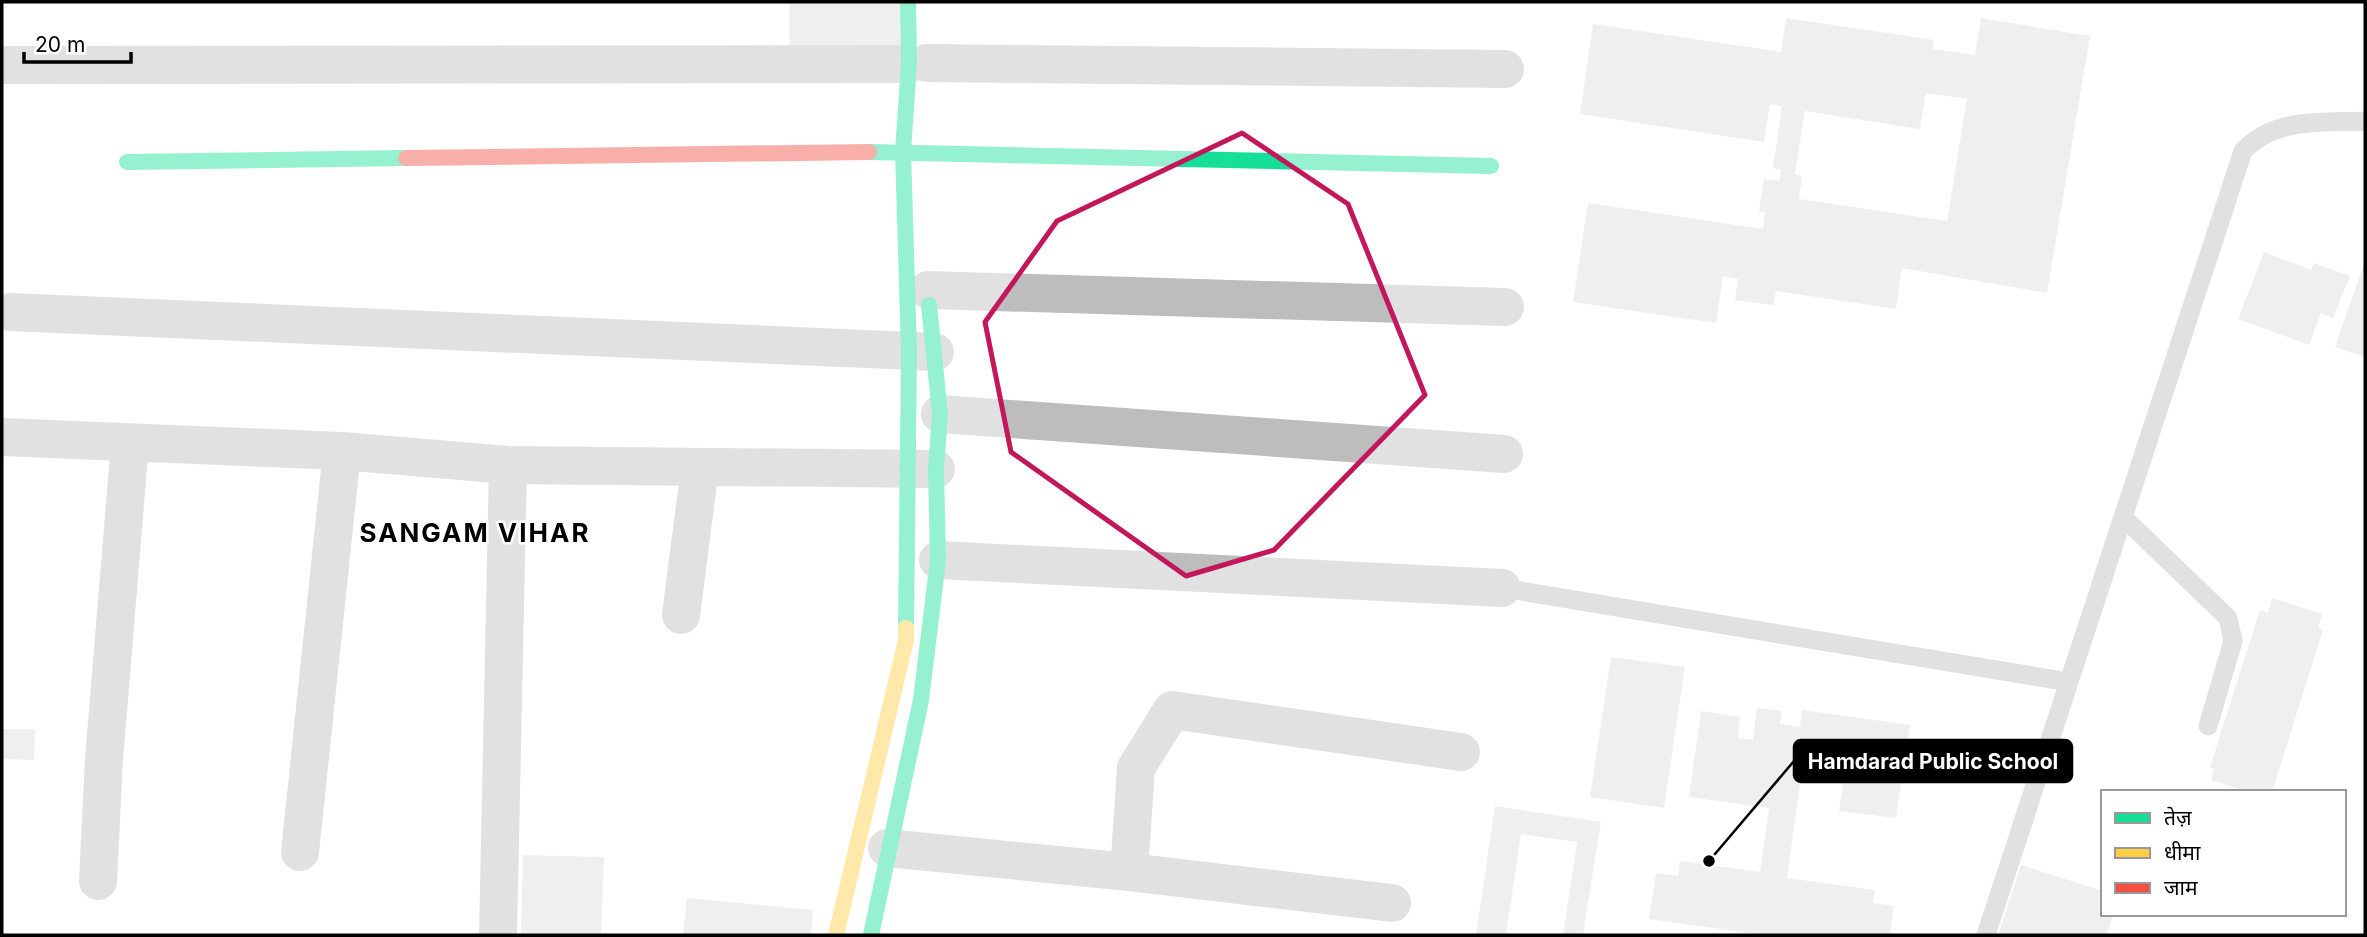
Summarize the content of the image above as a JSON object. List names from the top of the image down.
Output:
{
  "districts": ["SANGAM VIHAR"],
  "places": ["Hamdarad Public School"],
  "legend": ["तेज़", "धीमा", "जाम"],
  "scale_bar": "20 m"
}
